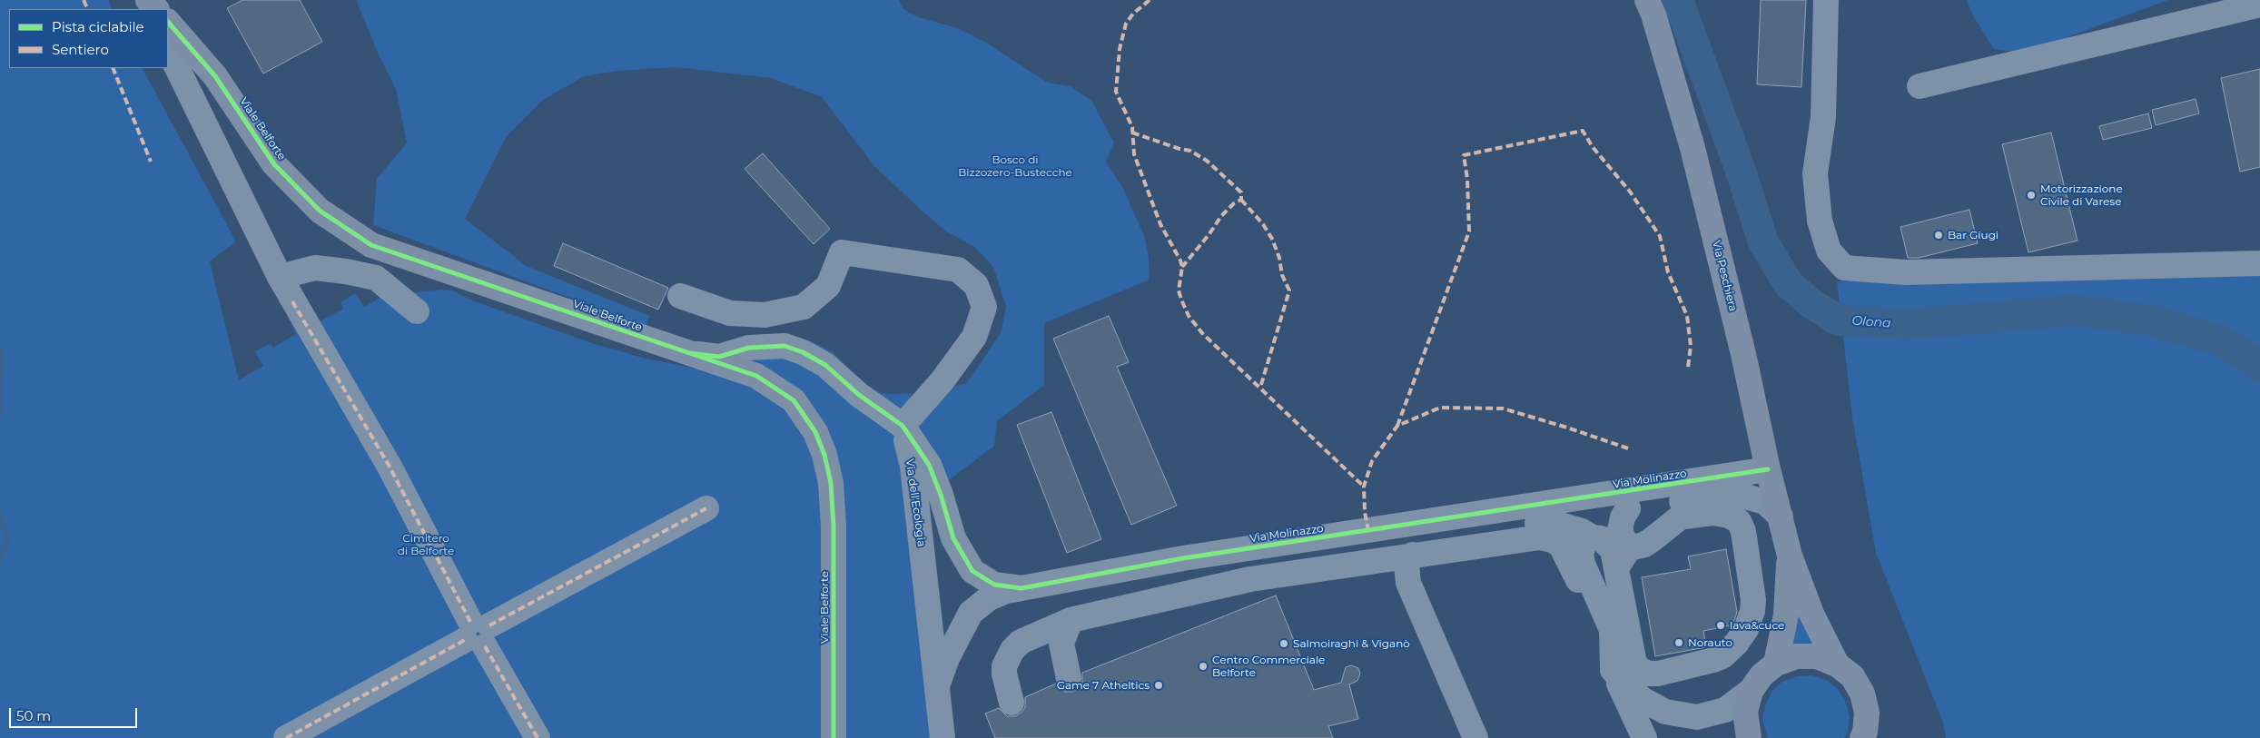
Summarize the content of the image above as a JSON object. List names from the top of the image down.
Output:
{
  "streets": {
    "main road": ["Viale Belforte", "Via Peschiera"],
    "street": ["Via Molinazzo", "Via dell'Ecologia"]
  },
  "crossings": [
    ["Via Peschiera", "Via Molinazzo"],
    ["Via Molinazzo", "Via dell'Ecologia"]
  ],
  "water": ["Olona"],
  "parks": ["Bosco di Bizzozero-Bustecche", "Cimitero di Belforte"],
  "places": [
    "Motorizzazione Civile di Varese",
    "Bar Giugi",
    "lava&cuce",
    "Norauto",
    "Salmoiraghi & Viganò",
    "Centro Commerciale Belforte",
    "Game 7 Atheltics"
  ],
  "legend": ["Pista ciclabile", "Sentiero"],
  "scale_bar": "50 m"
}
